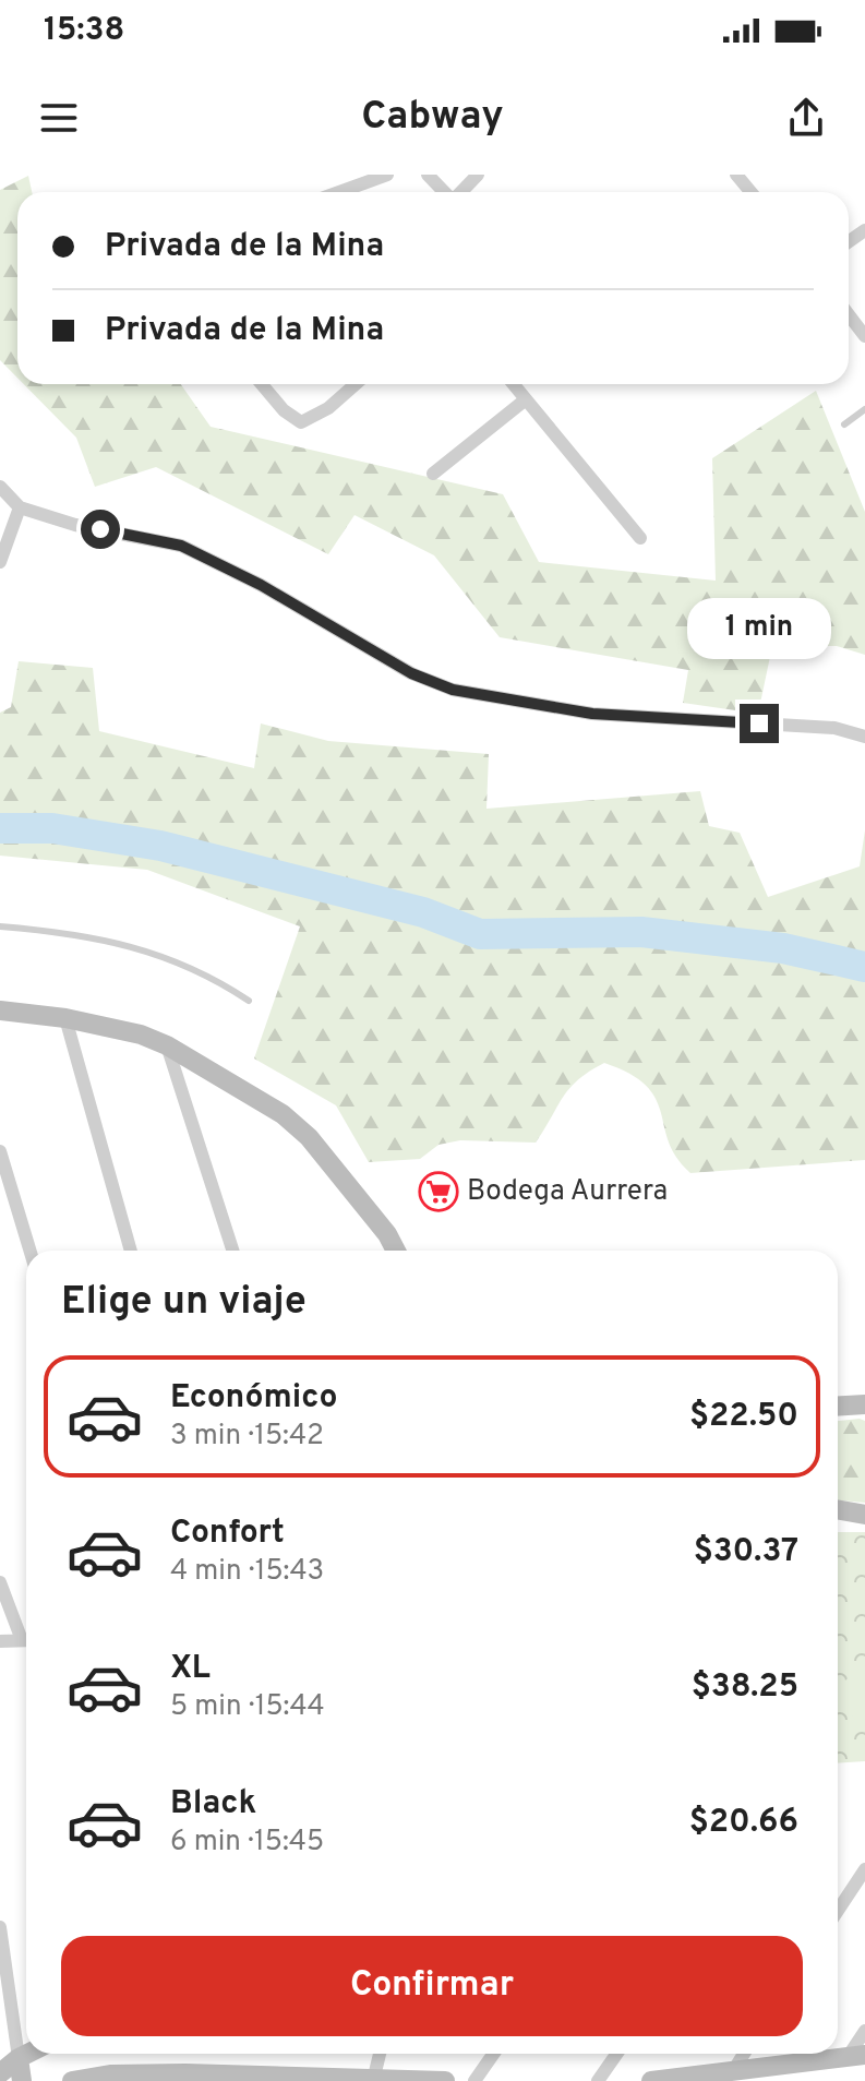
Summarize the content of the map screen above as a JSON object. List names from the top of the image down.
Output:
{
  "places": {
    "supermarket": ["Bodega Aurrera"]
  },
  "page": {
    "status": "15:38",
    "header": "Cabway",
    "banner": ["Privada de la Mina", "Privada de la Mina"],
    "bubble": "1 min",
    "heading": "Elige un viaje",
    "list": [
      {
        "name": "Económico",
        "note": "3 min · 15:42",
        "value": "$22.50"
      },
      {
        "name": "Confort",
        "note": "4 min · 15:43",
        "value": "$30.37"
      },
      {
        "name": "XL",
        "note": "5 min · 15:44",
        "value": "$38.25"
      },
      {
        "name": "Black",
        "note": "6 min · 15:45",
        "value": "$20.66"
      }
    ],
    "buttons": "Confirmar"
  }
}
